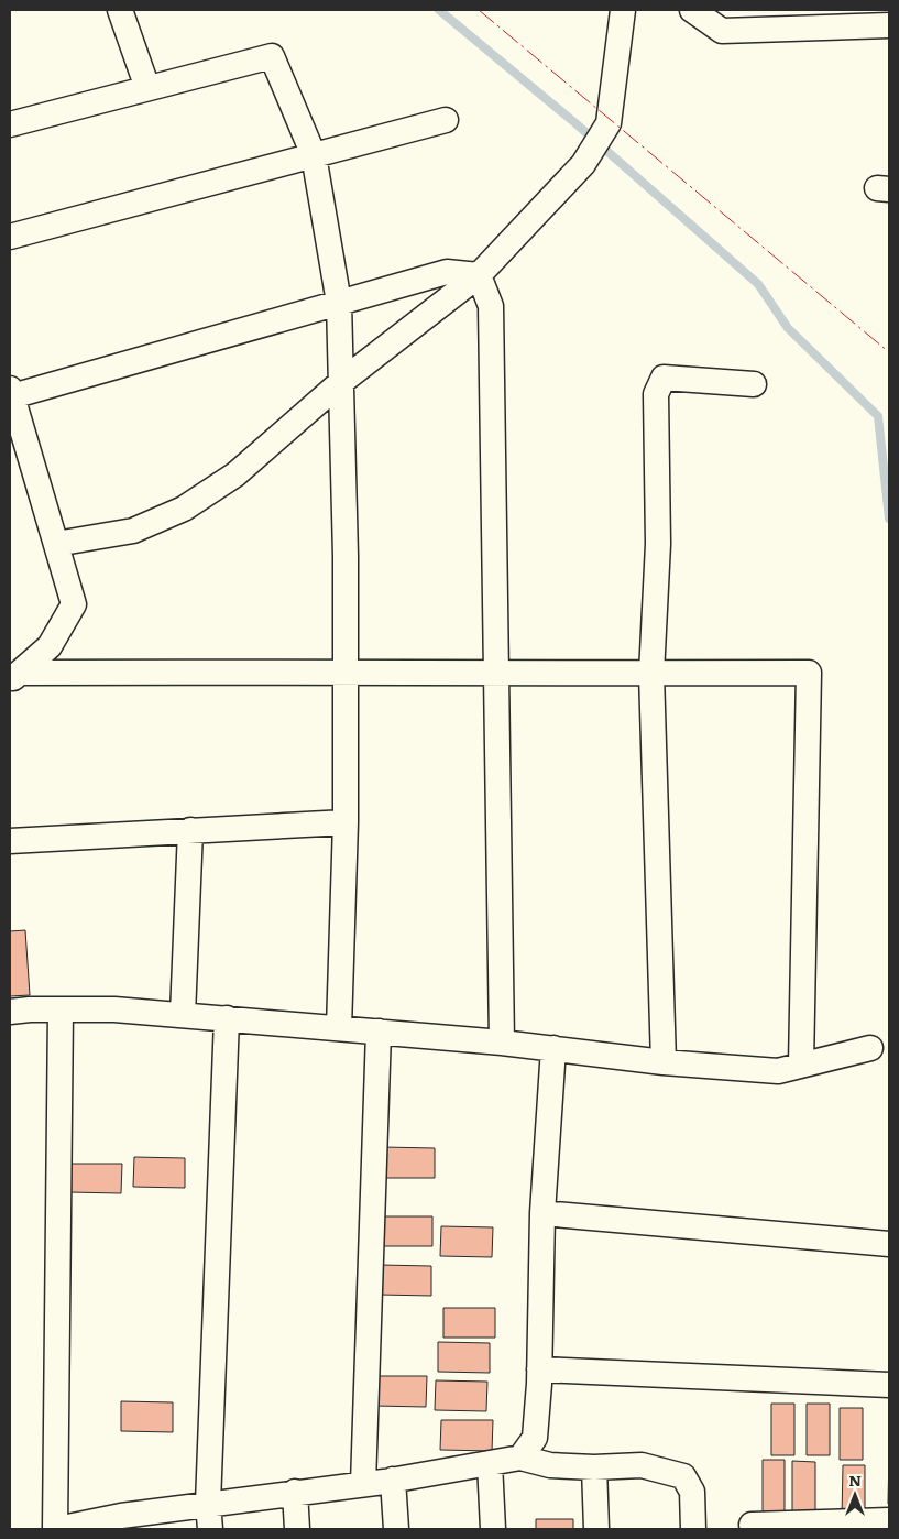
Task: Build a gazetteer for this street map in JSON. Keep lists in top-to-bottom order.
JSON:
{
  "north": "top"
}
